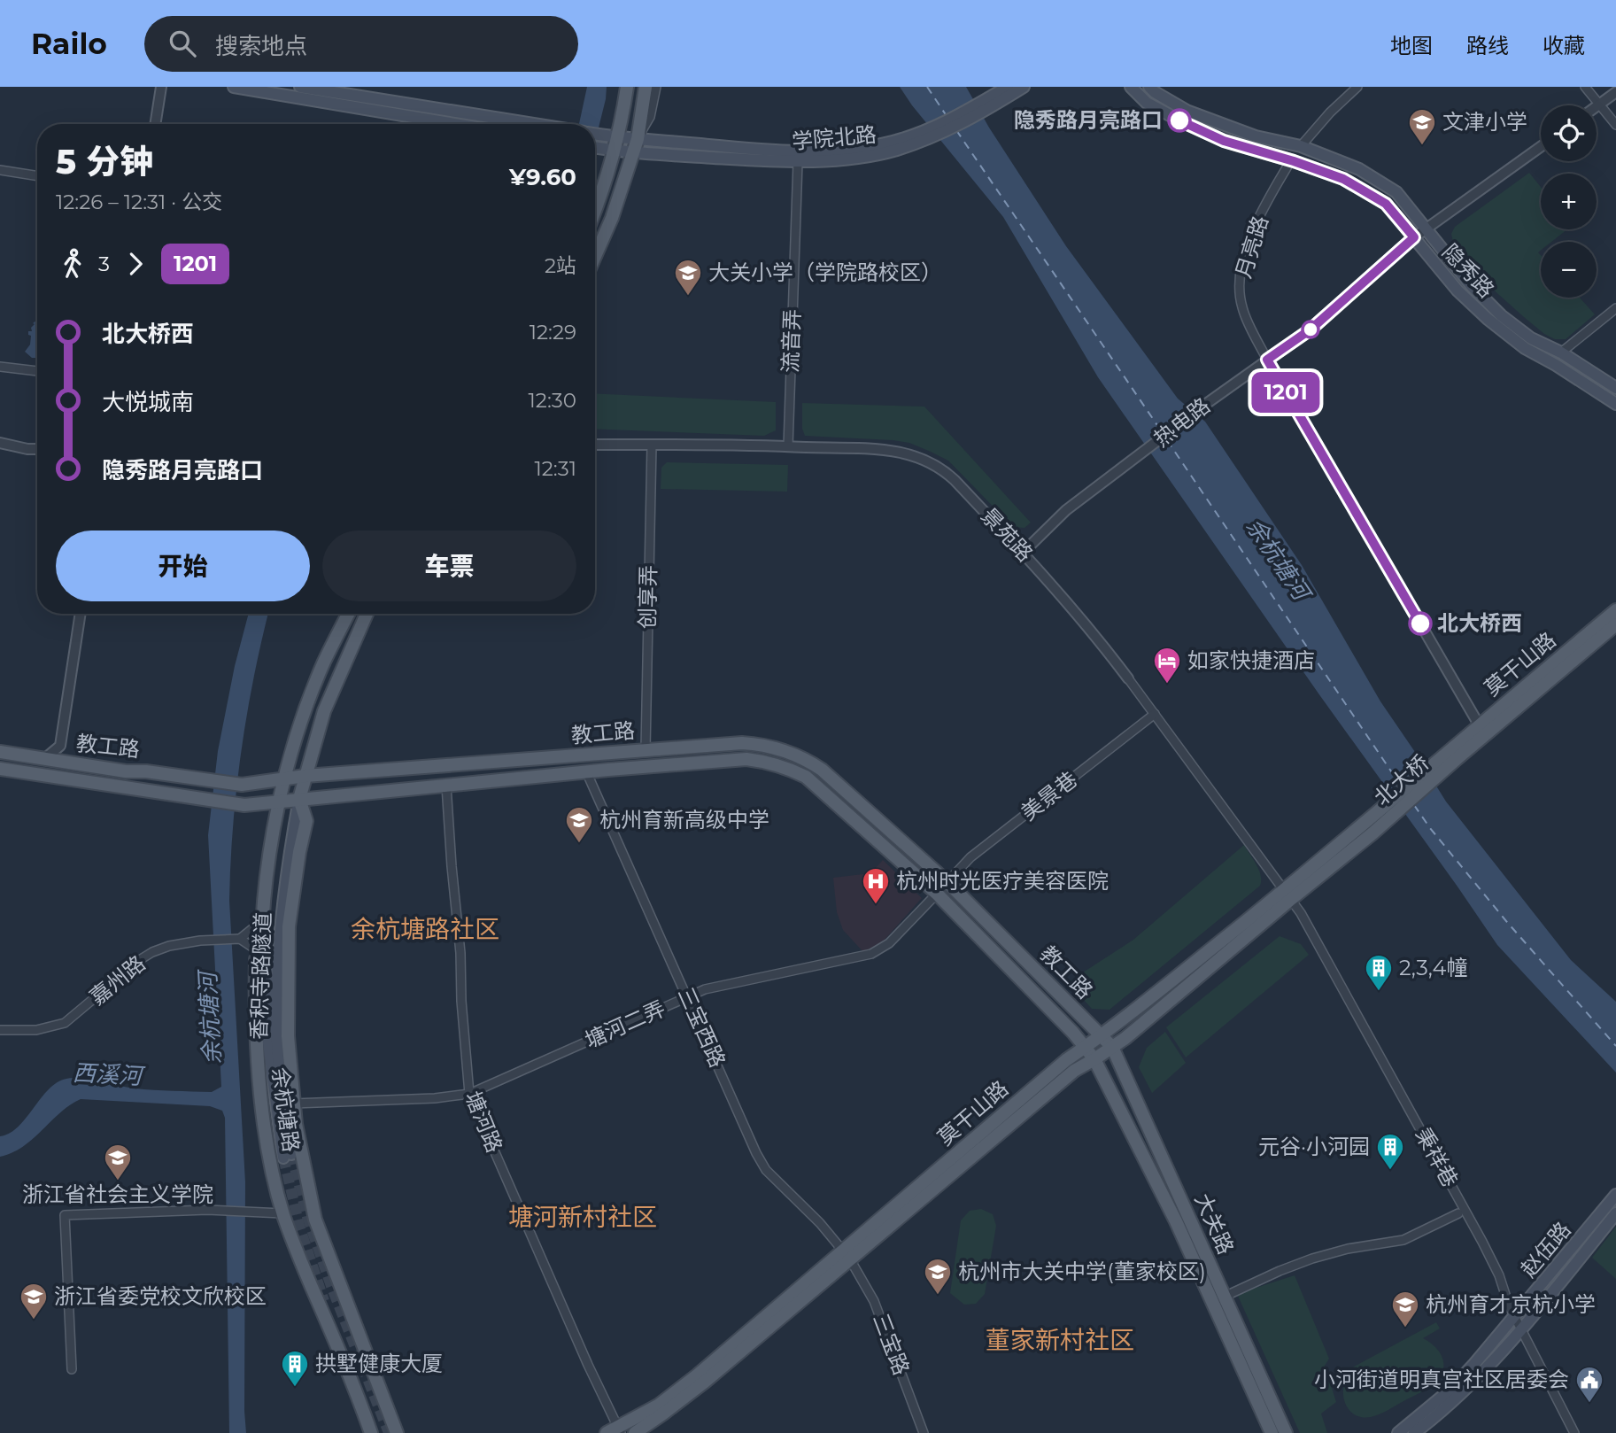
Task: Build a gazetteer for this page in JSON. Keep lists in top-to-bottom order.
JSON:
{
  "streets": {
    "main road": [
      "学院北路",
      "隐秀路",
      "莫干山路",
      "教工路",
      "北大桥",
      "香积寺路隧道",
      "余杭塘路",
      "大关路",
      "赵伍路"
    ],
    "street": [
      "月亮路",
      "流音弄",
      "热电路",
      "景苑路",
      "创享弄",
      "美景巷",
      "嘉州路",
      "塘河二弄",
      "三宝西路",
      "塘河路",
      "秉祥巷",
      "三宝路"
    ]
  },
  "crossings": [
    ["学院北路", "流音弄"],
    ["月亮路", "隐秀路"],
    ["月亮路", "热电路"],
    ["月亮路", "莫干山路"],
    ["隐秀路", "热电路"],
    ["流音弄", "景苑路"],
    ["热电路", "景苑路"],
    ["景苑路", "创享弄"],
    ["景苑路", "莫干山路"],
    ["景苑路", "美景巷"],
    ["景苑路", "秉祥巷"],
    ["创享弄", "教工路"],
    ["莫干山路", "教工路"],
    ["莫干山路", "北大桥"],
    ["莫干山路", "三宝西路"],
    ["莫干山路", "塘河路"],
    ["莫干山路", "秉祥巷"],
    ["莫干山路", "大关路"],
    ["莫干山路", "三宝路"],
    ["教工路", "美景巷"],
    ["教工路", "香积寺路隧道"],
    ["教工路", "塘河二弄"],
    ["教工路", "三宝西路"],
    ["教工路", "余杭塘路"],
    ["教工路", "塘河路"],
    ["教工路", "大关路"],
    ["香积寺路隧道", "余杭塘路"],
    ["塘河二弄", "三宝西路"],
    ["塘河二弄", "余杭塘路"],
    ["塘河二弄", "塘河路"],
    ["三宝西路", "三宝路"],
    ["秉祥巷", "赵伍路"]
  ],
  "districts": ["余杭塘路社区", "塘河新村社区", "董家新村社区"],
  "water": ["余杭塘河", "西溪河"],
  "places": {
    "other": ["隐秀路月亮路口", "北大桥西"],
    "school or university": [
      "文津小学",
      "大关小学（学院路校区）",
      "杭州育新高级中学",
      "浙江省社会主义学院",
      "杭州市大关中学(董家校区)",
      "浙江省委党校文欣校区",
      "杭州育才京杭小学"
    ],
    "hotel": ["如家快捷酒店"],
    "hospital": ["杭州时光医疗美容医院"],
    "building": ["2,3,4幢", "元谷·小河园", "拱墅健康大厦"],
    "public building": ["小河街道明真宫社区居委会"]
  },
  "lines": ["bus line 1201"],
  "page": {
    "header": "Railo",
    "search": "搜索地点",
    "nav": ["地图", "路线", "收藏"],
    "on_map": "1201",
    "map_buttons": ["+", "−"],
    "heading": ["5 分钟", "12:26 – 12:31 · 公交", "¥9.60"],
    "legs": ["3", "1201", "2站"],
    "list": [
      {
        "name": "北大桥西",
        "value": "12:29"
      },
      {
        "name": "大悦城南",
        "value": "12:30"
      },
      {
        "name": "隐秀路月亮路口",
        "value": "12:31"
      }
    ],
    "buttons": ["开始", "车票"]
  }
}
